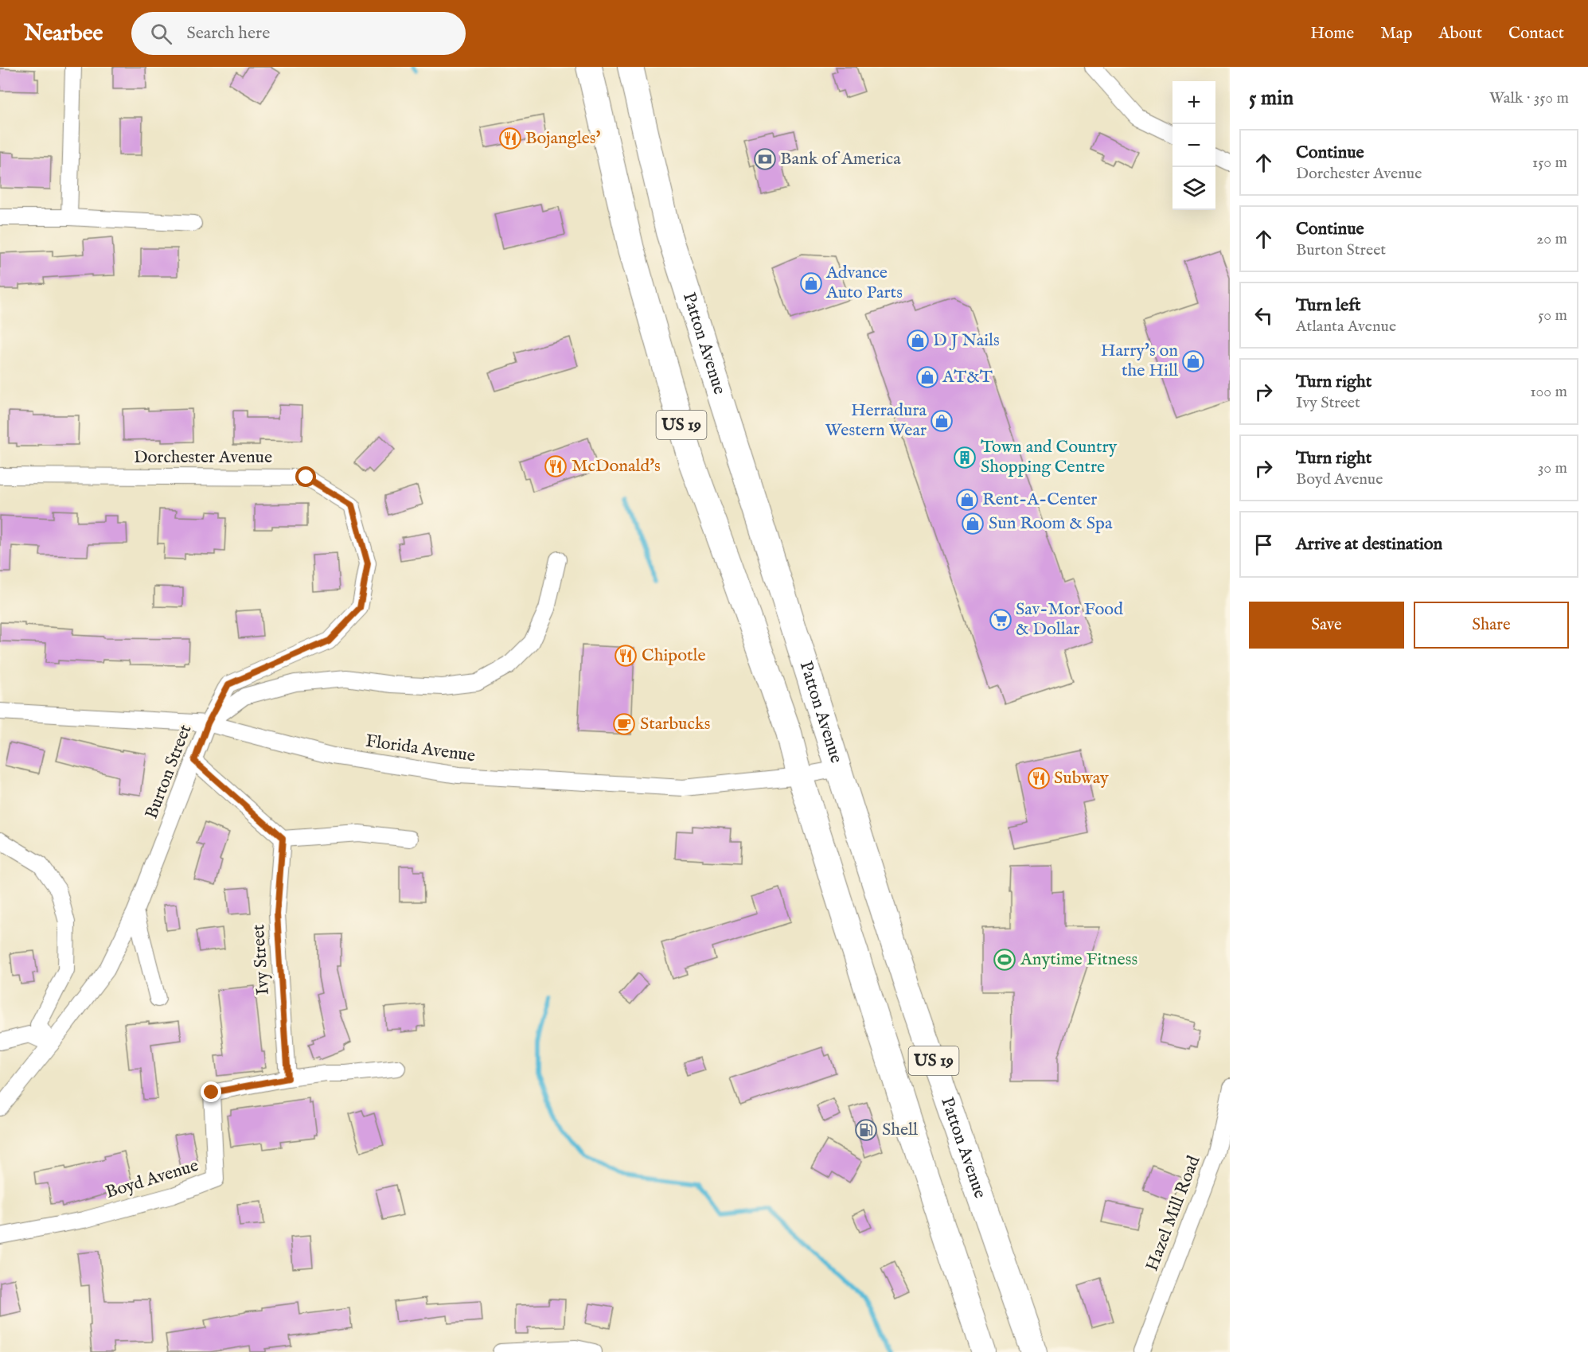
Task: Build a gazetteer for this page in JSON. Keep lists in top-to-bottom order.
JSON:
{
  "streets": {
    "main road": ["Patton Avenue", "US 19"],
    "street": [
      "Dorchester Avenue",
      "Florida Avenue",
      "Burton Street",
      "Ivy Street",
      "Boyd Avenue",
      "Hazel Mill Road"
    ]
  },
  "crossings": [
    ["Patton Avenue", "Florida Avenue"],
    ["Dorchester Avenue", "Florida Avenue"],
    ["Dorchester Avenue", "Burton Street"],
    ["Florida Avenue", "Burton Street"],
    ["Ivy Street", "Boyd Avenue"]
  ],
  "places": {
    "restaurant": [
      "Bojangles'",
      "McDonald's",
      "Chipotle",
      "Subway"
    ],
    "bank": ["Bank of America"],
    "shop": [
      "Advance Auto Parts",
      "D J Nails",
      "Harry's on the Hill",
      "AT&T",
      "Herradura Western Wear",
      "Rent-A-Center",
      "Sun Room & Spa"
    ],
    "building": ["Town and Country Shopping Centre"],
    "supermarket": ["Sav-Mor Food & Dollar"],
    "cafe": ["Starbucks"],
    "sports": ["Anytime Fitness"],
    "fuel station": ["Shell"]
  },
  "page": {
    "header": "Nearbee",
    "search": "Search here",
    "nav": [
      "Home",
      "Map",
      "About",
      "Contact"
    ],
    "heading": ["5 min", "Walk · 350 m"],
    "map_buttons": ["+", "−"],
    "list": [
      ["Continue", "Dorchester Avenue", "150 m"],
      ["Continue", "Burton Street", "20 m"],
      ["Turn left", "Atlanta Avenue", "50 m"],
      ["Turn right", "Ivy Street", "100 m"],
      ["Turn right", "Boyd Avenue", "30 m"],
      "Arrive at destination"
    ],
    "buttons": ["Save", "Share"]
  }
}
